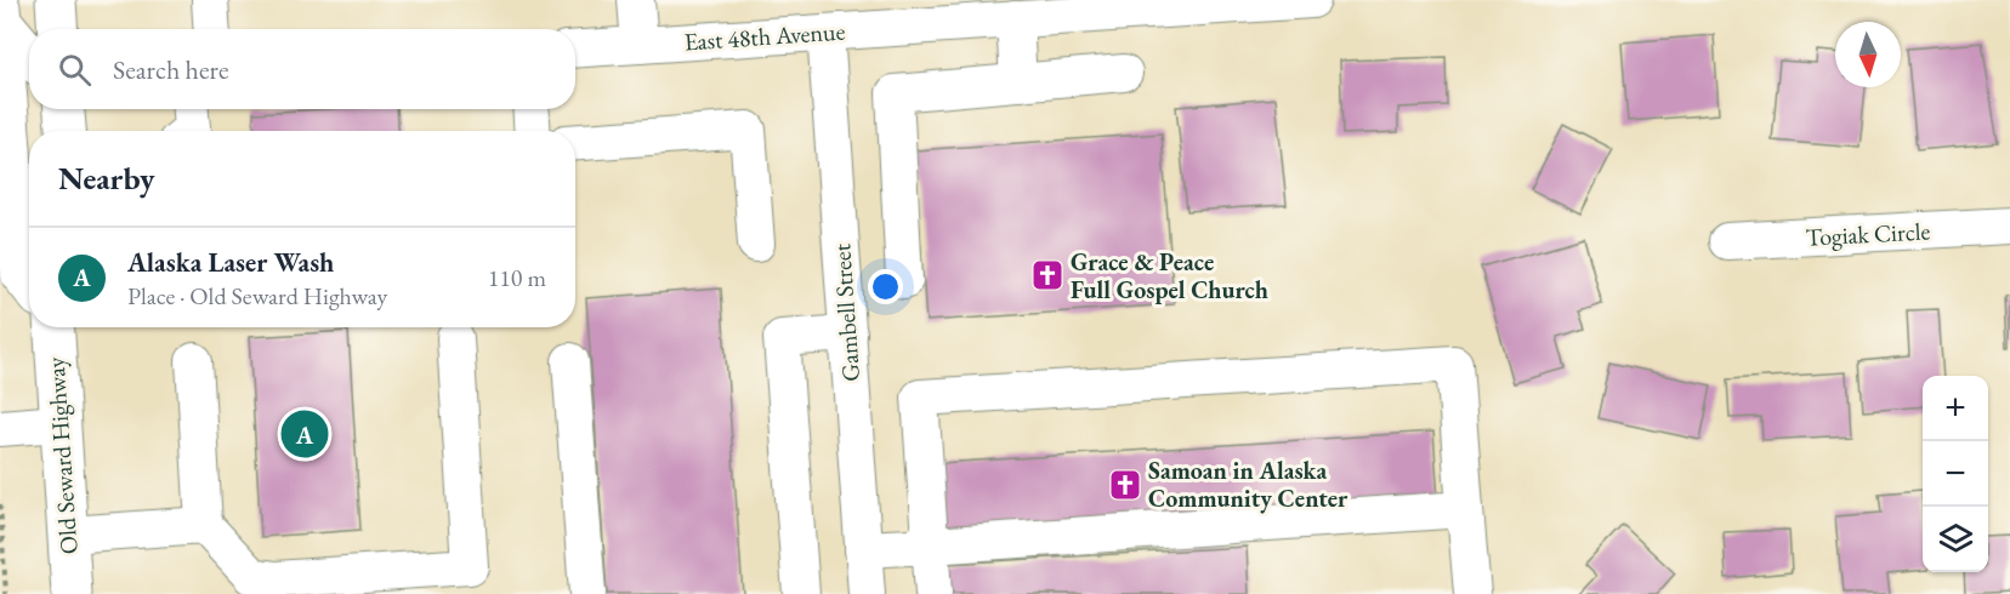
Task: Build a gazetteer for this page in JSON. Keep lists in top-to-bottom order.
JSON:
{
  "streets": {
    "main road": ["Old Seward Highway"],
    "street": ["East 48th Avenue", "Togiak Circle", "Gambell Street"]
  },
  "crossings": [
    ["East 48th Avenue", "Gambell Street"]
  ],
  "places": {
    "church": ["Grace & Peace Full Gospel Church", "Samoan in Alaska Community Center"]
  },
  "north": "bottom",
  "page": {
    "search": "Search here",
    "heading": "Nearby",
    "list": [
      {
        "mark": "A",
        "name": "Alaska Laser Wash",
        "note": "Place · Old Seward Highway",
        "value": "110 m"
      }
    ],
    "map_buttons": ["+", "−"],
    "pins": "A"
  }
}
